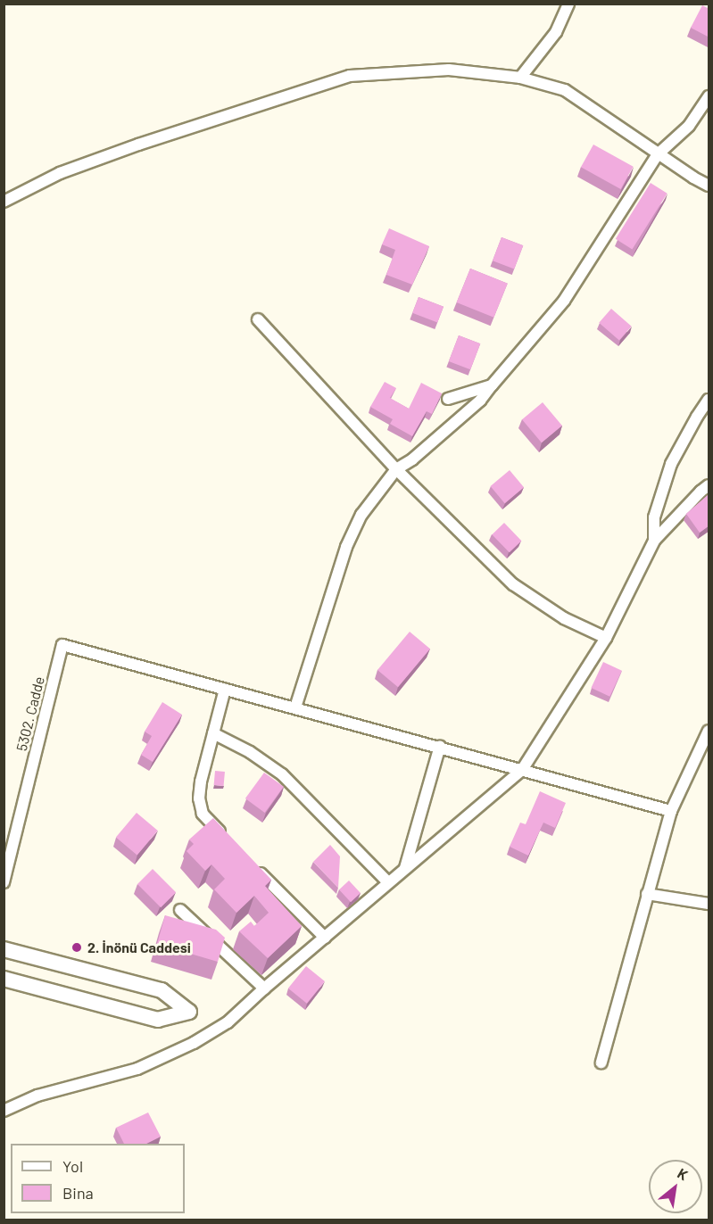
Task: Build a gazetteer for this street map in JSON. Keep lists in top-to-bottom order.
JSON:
{
  "streets": {
    "street": ["5302. Cadde"]
  },
  "places": ["2. İnönü Caddesi"],
  "legend": ["Yol", "Bina"],
  "north": "top right"
}
